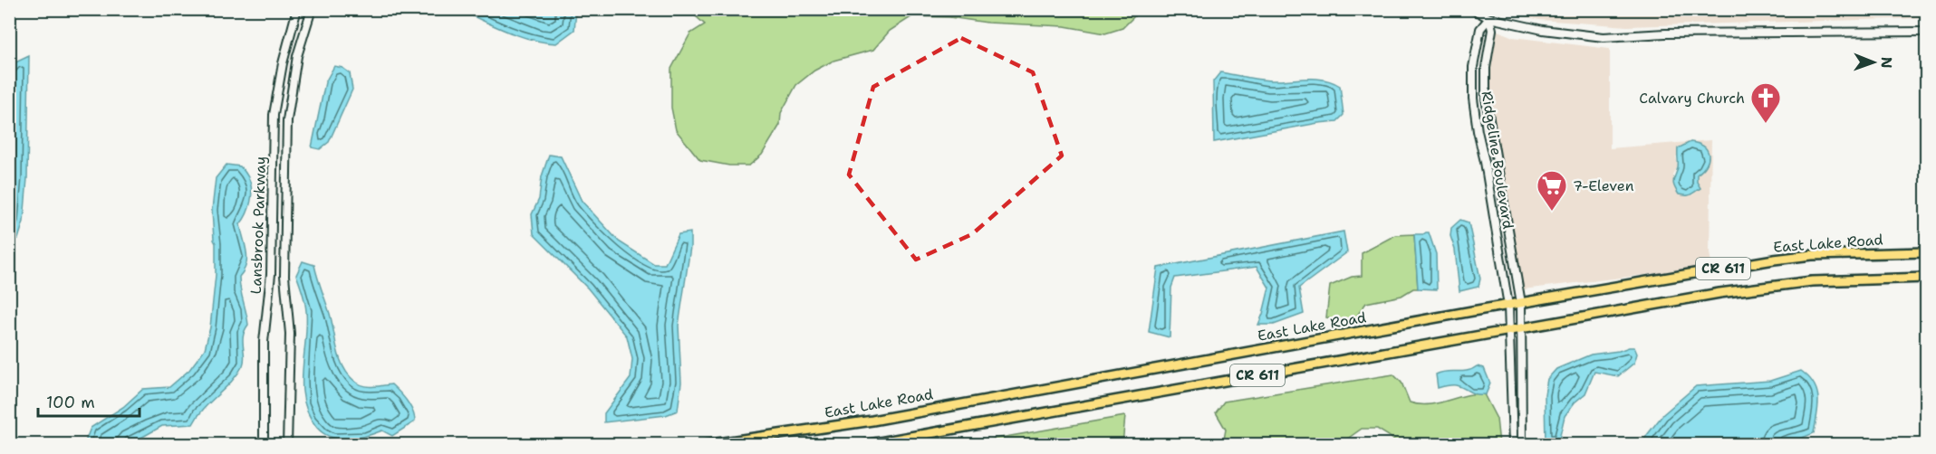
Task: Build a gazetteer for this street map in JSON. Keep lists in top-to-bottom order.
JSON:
{
  "streets": {
    "main road": ["East Lake Road", "CR 611"],
    "street": ["Ridgeline Boulevard", "Lansbrook Parkway"]
  },
  "crossings": [
    ["Ridgeline Boulevard", "East Lake Road"],
    ["Ridgeline Boulevard", "CR 611"]
  ],
  "places": {
    "church": ["Calvary Church"],
    "supermarket": ["7-Eleven"]
  },
  "scale_bar": "100 m",
  "north": "right"
}
